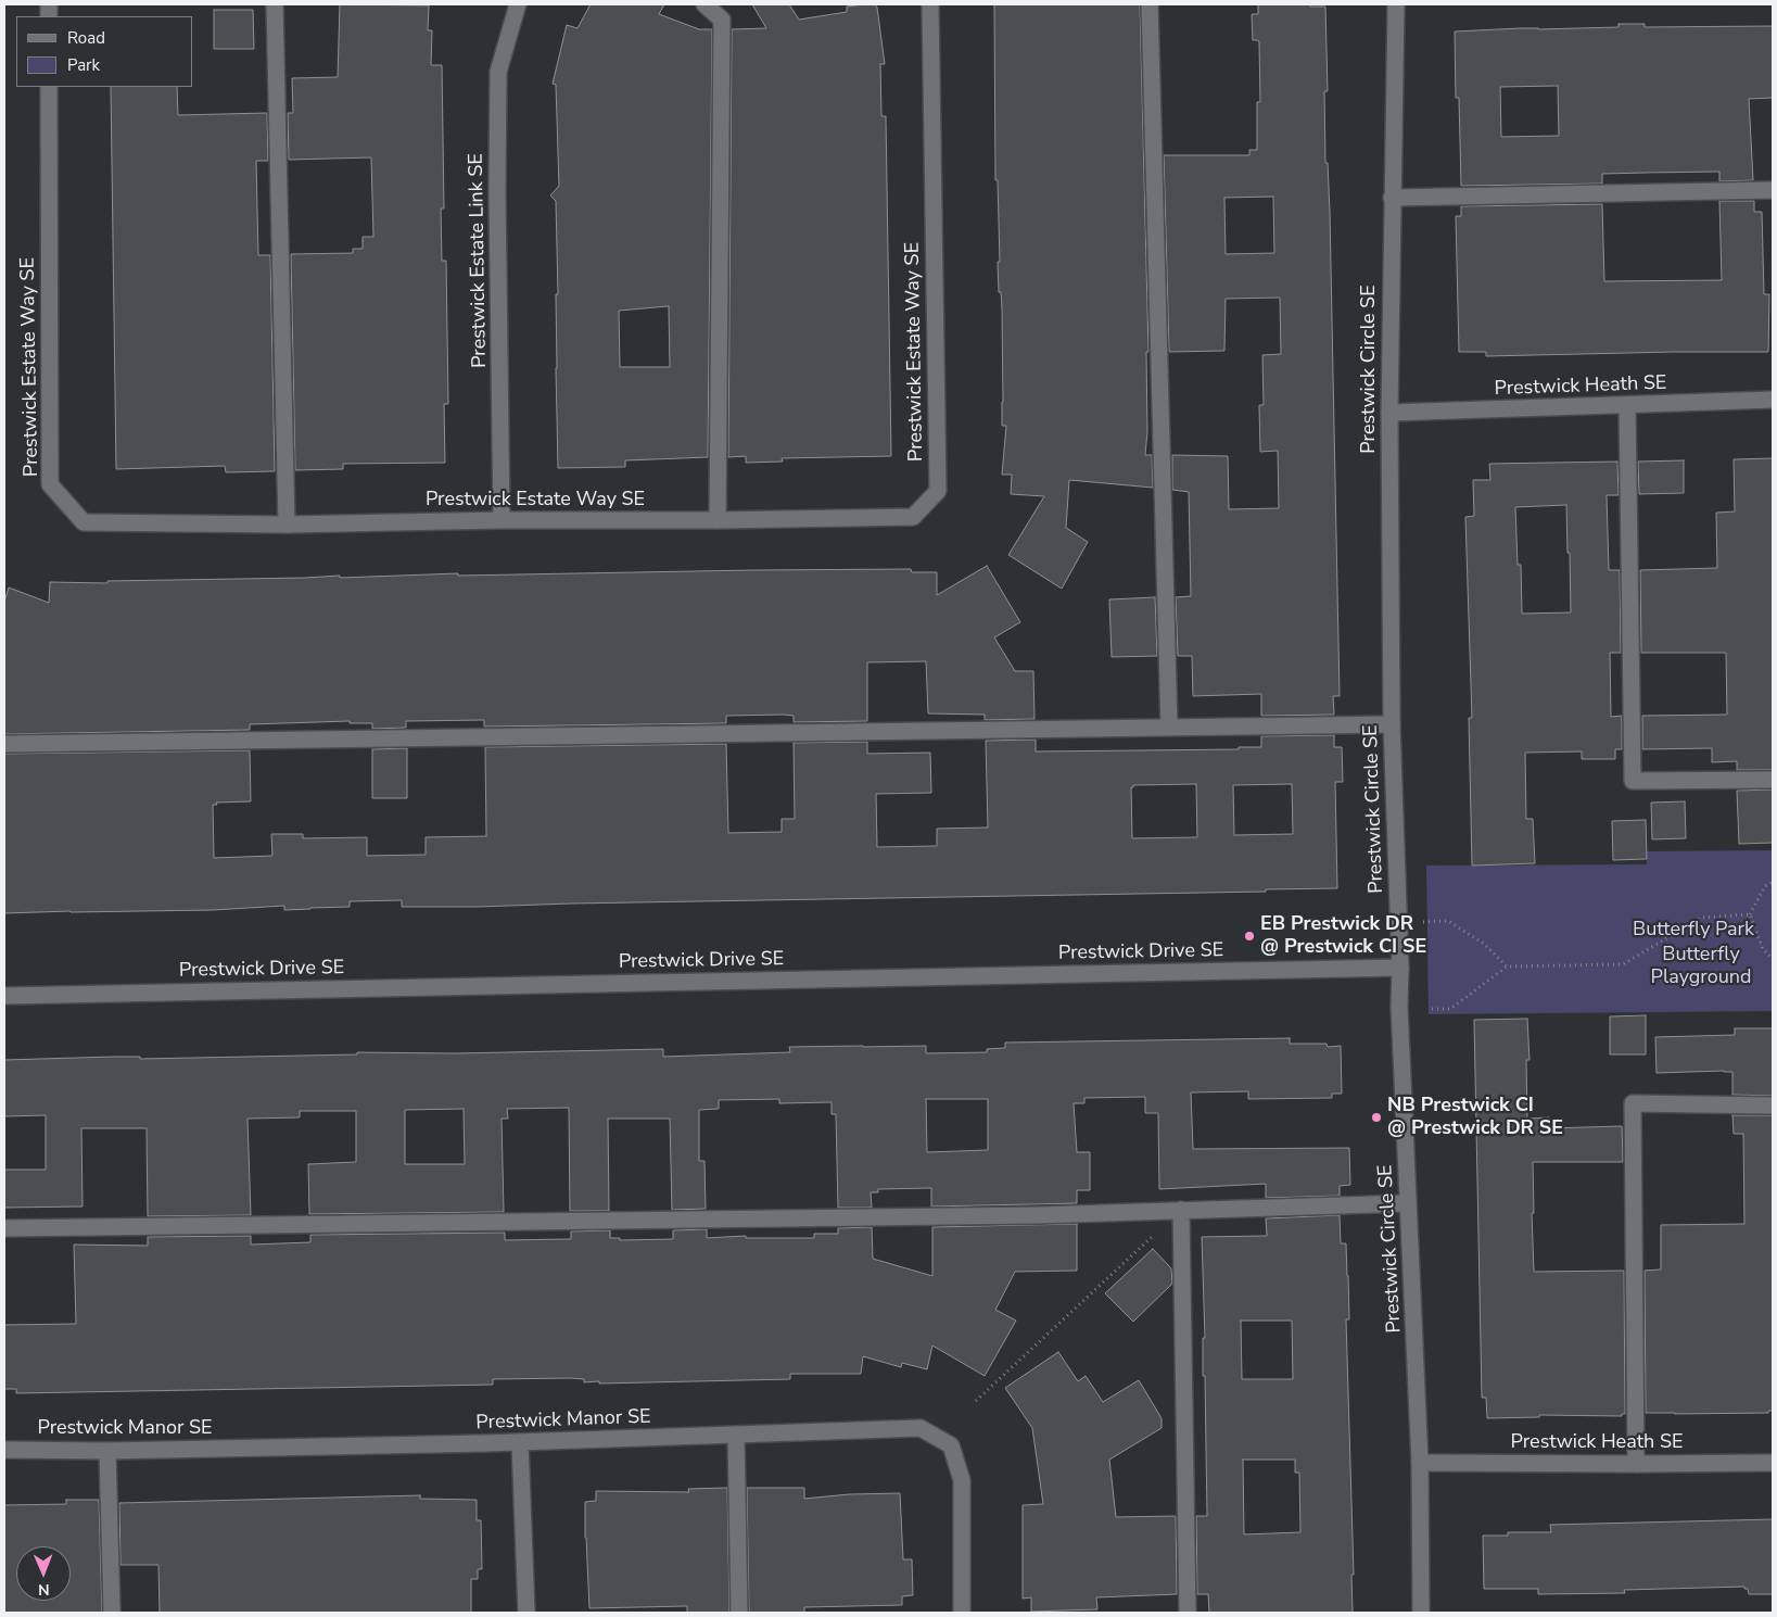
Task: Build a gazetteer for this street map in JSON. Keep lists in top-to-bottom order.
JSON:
{
  "streets": {
    "street": [
      "Prestwick Estate Link SE",
      "Prestwick Estate Way SE",
      "Prestwick Circle SE",
      "Prestwick Heath SE",
      "Prestwick Drive SE",
      "Prestwick Manor SE"
    ]
  },
  "crossings": [
    ["Prestwick Estate Link SE", "Prestwick Estate Way SE"],
    ["Prestwick Circle SE", "Prestwick Heath SE"],
    ["Prestwick Circle SE", "Prestwick Drive SE"]
  ],
  "parks": ["Butterfly Park", "Butterfly Playground"],
  "places": ["EB Prestwick DR @ Prestwick CI SE", "NB Prestwick CI @ Prestwick DR SE"],
  "legend": ["Road", "Park"],
  "north": "bottom"
}
